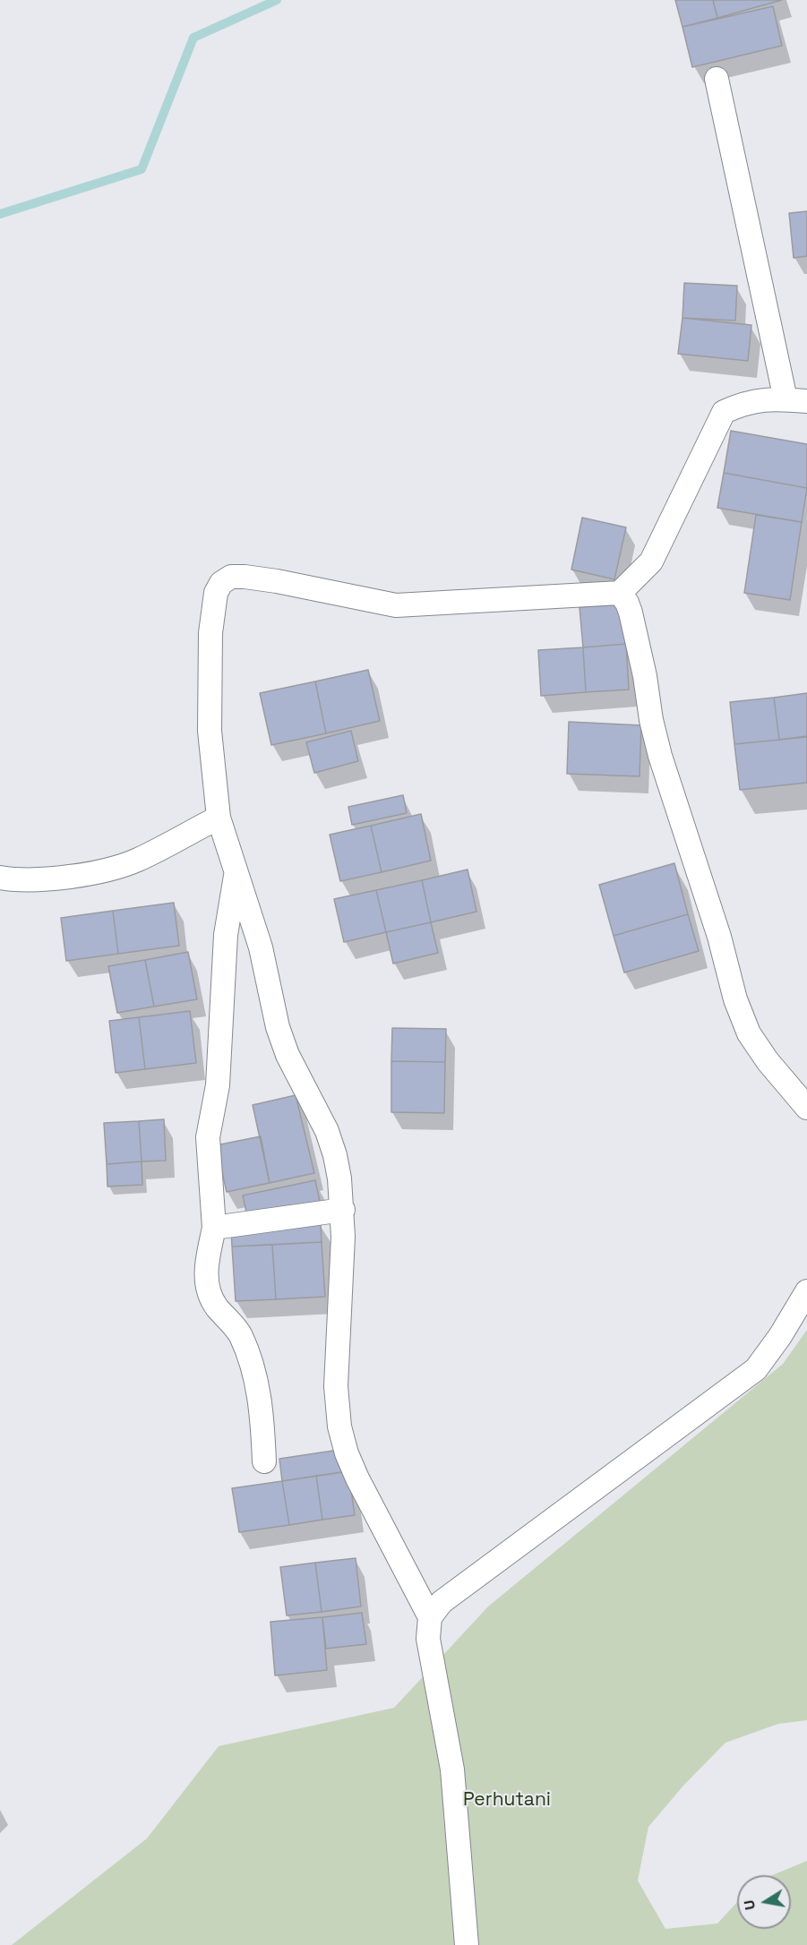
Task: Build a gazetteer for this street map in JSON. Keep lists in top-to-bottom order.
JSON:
{
  "parks": ["Perhutani"],
  "north": "left"
}
